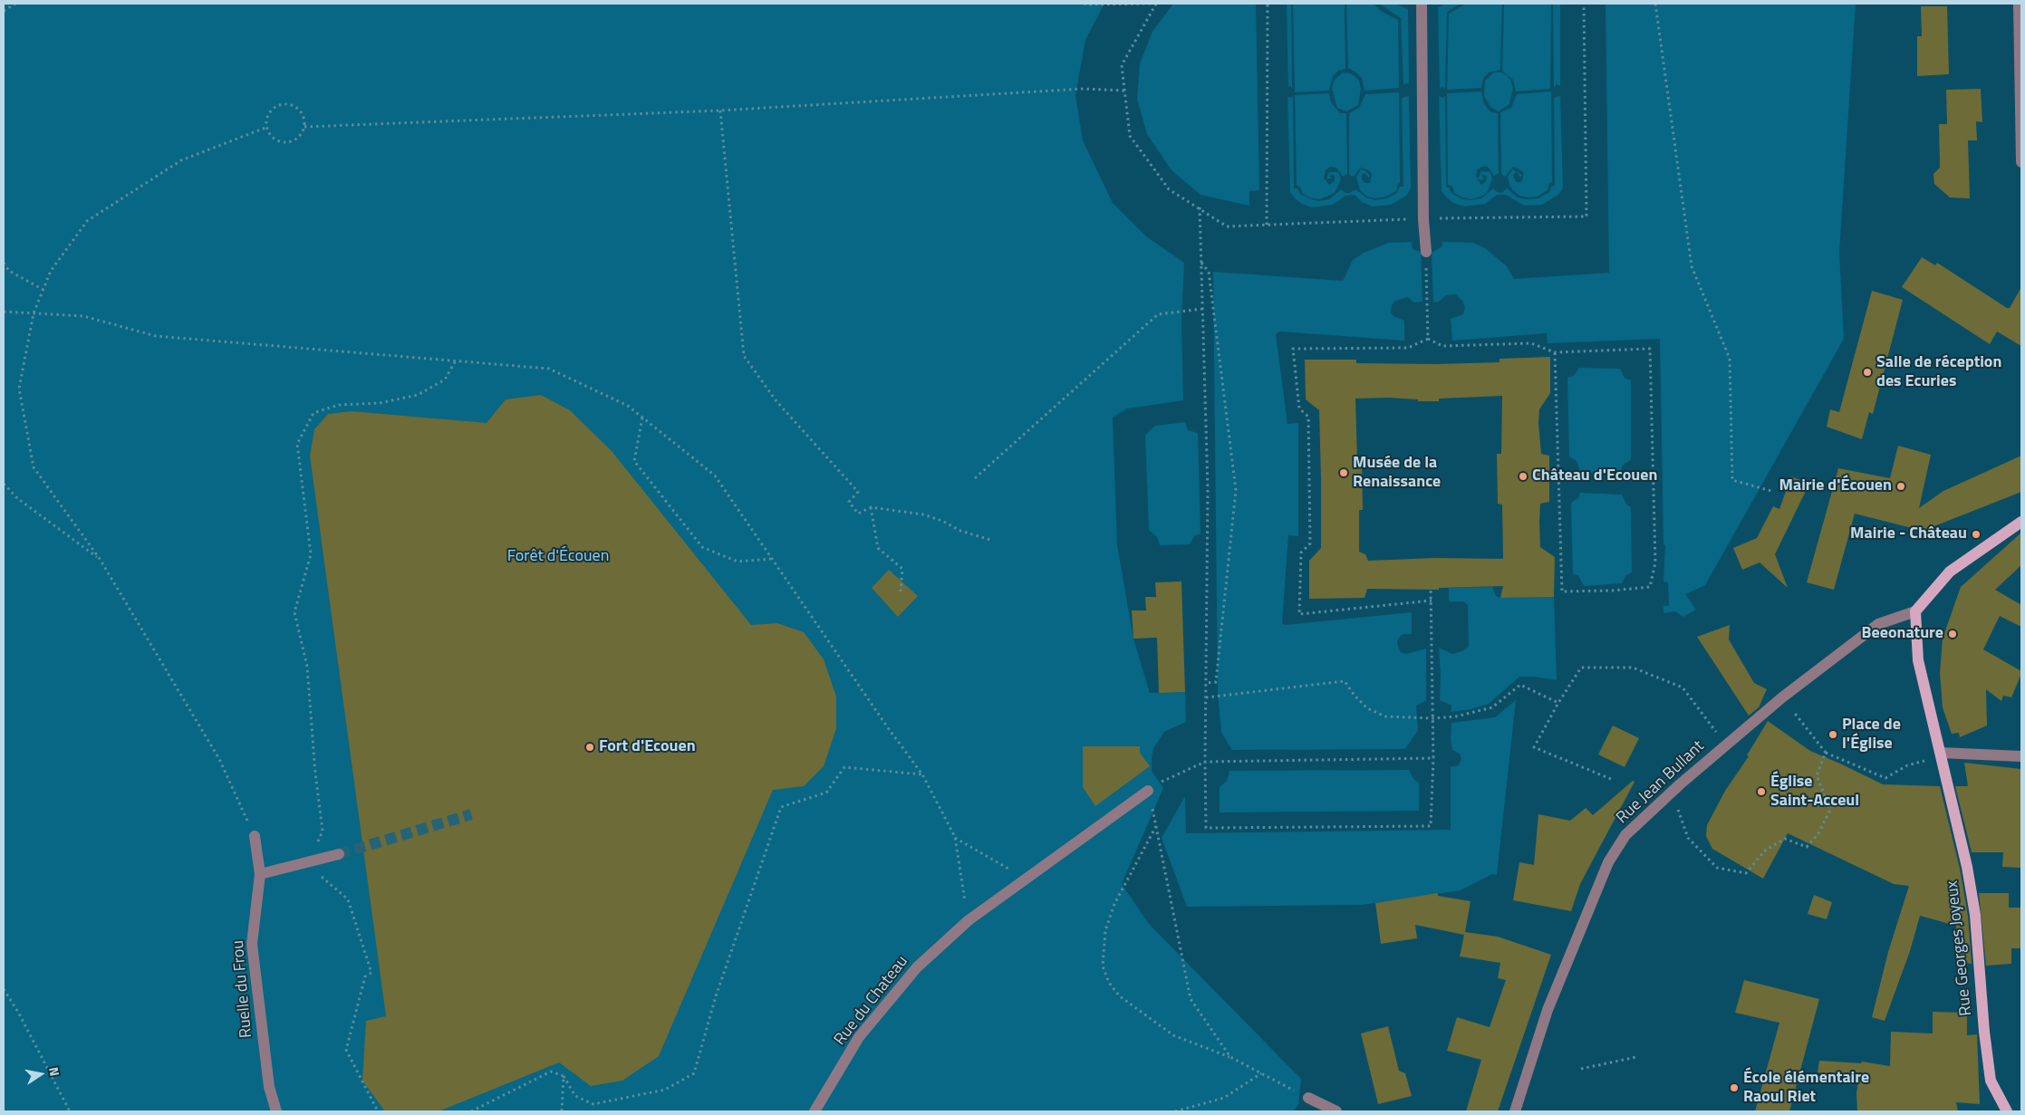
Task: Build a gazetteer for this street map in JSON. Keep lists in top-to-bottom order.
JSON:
{
  "streets": {
    "main road": ["Rue Georges Joyeux"],
    "street": ["Rue Jean Bullant", "Ruelle du Frou", "Rue du Chateau"]
  },
  "parks": ["Forêt d'Écouen"],
  "places": [
    "Salle de réception des Ecuries",
    "Musée de la Renaissance",
    "Château d'Ecouen",
    "Mairie d'Écouen",
    "Mairie - Château",
    "Beeonature",
    "Place de l'Église",
    "Fort d'Ecouen",
    "Église Saint-Acceul",
    "École élémentaire Raoul Riet"
  ],
  "north": "right"
}
